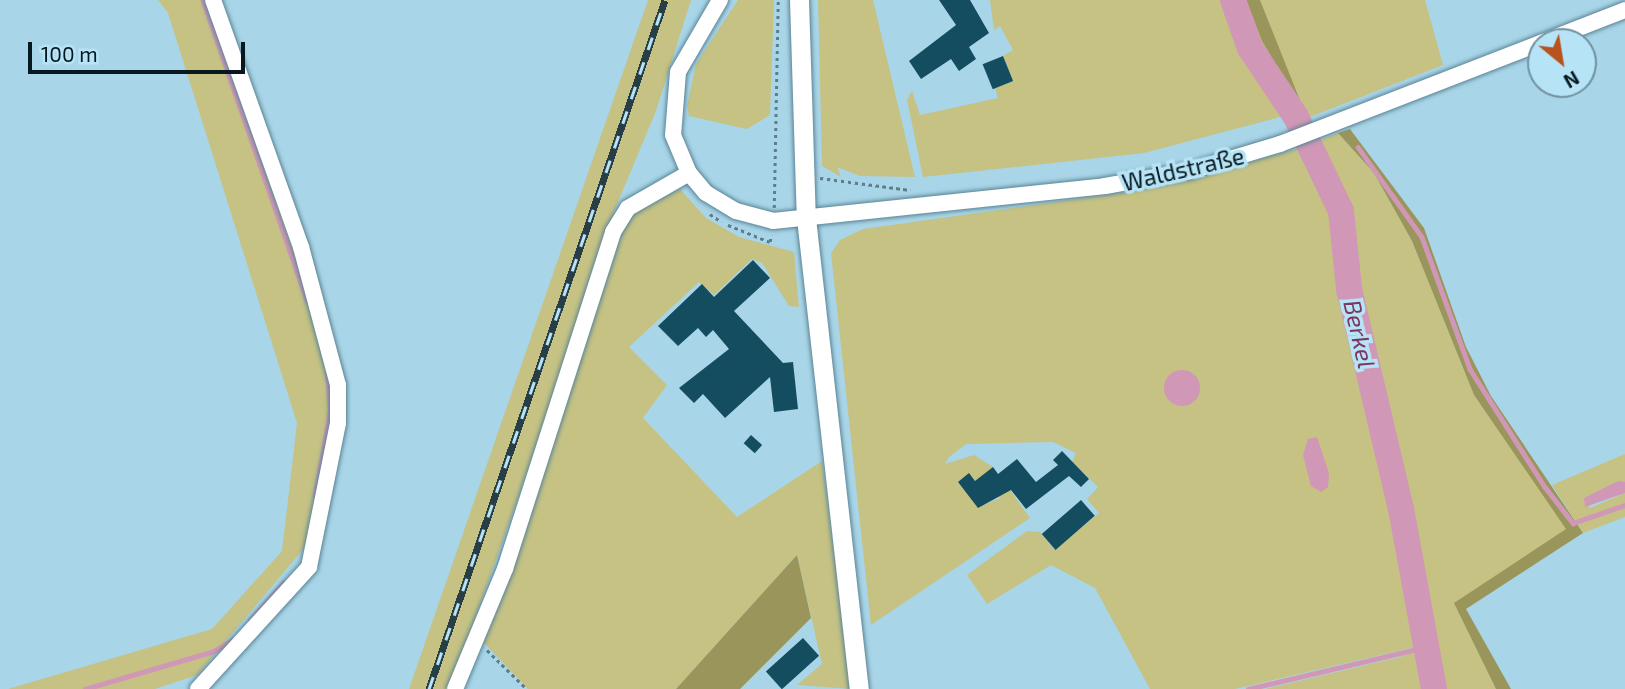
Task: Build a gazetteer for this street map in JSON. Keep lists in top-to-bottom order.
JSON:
{
  "streets": {
    "street": ["Waldstraße"]
  },
  "water": ["Berkel"],
  "scale_bar": "100 m",
  "north": "bottom right"
}
